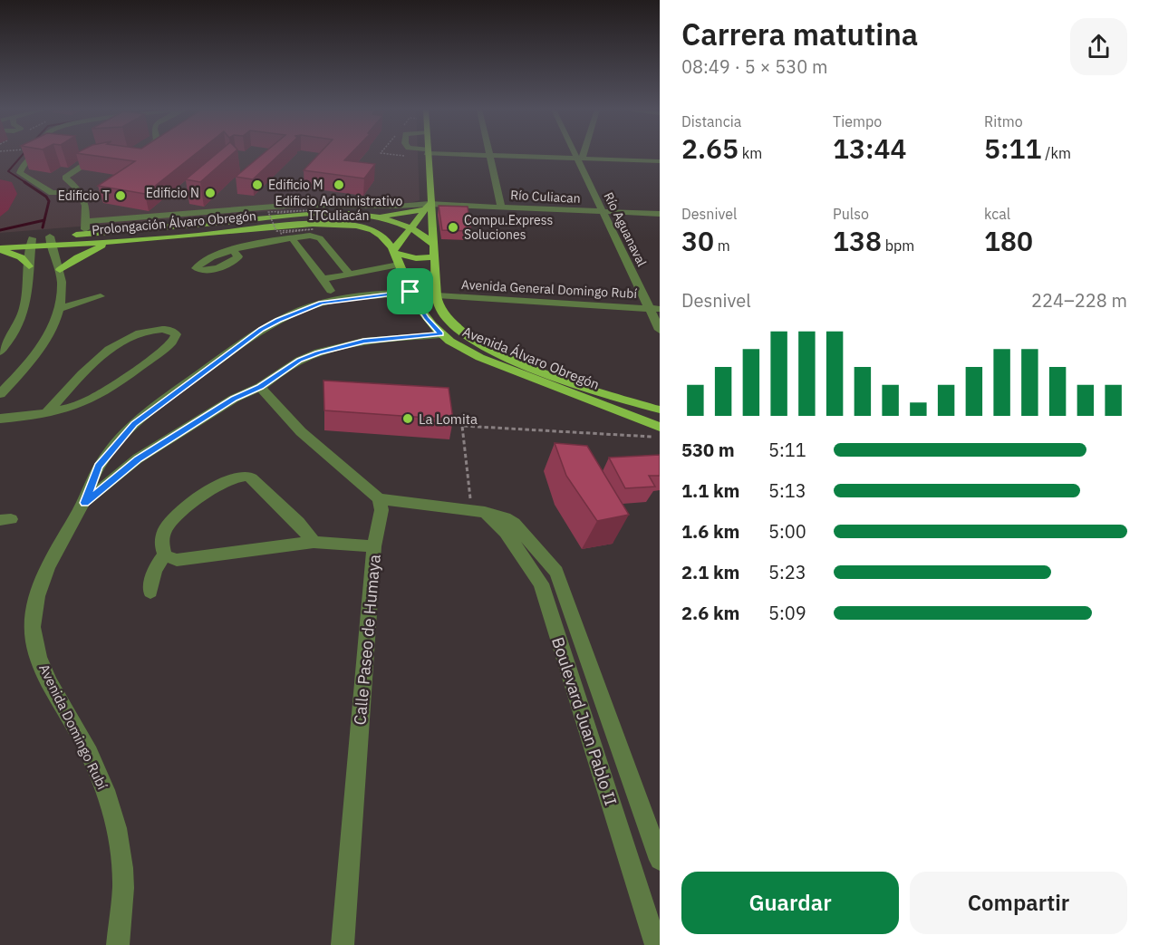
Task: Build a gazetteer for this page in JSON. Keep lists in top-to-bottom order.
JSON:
{
  "streets": {
    "main road": ["Prolongación Álvaro Obregón", "Avenida Álvaro Obregón"],
    "street": [
      "Río Culiacan",
      "Río Aguanaval",
      "Avenida General Domingo Rubí",
      "Calle Paseo de Humaya",
      "Boulevard Juan Pablo II",
      "Avenida Domingo Rubí"
    ]
  },
  "crossings": [
    ["Río Culiacan", "Río Aguanaval"],
    ["Río Culiacan", "Avenida Álvaro Obregón"],
    ["Prolongación Álvaro Obregón", "Avenida Álvaro Obregón"],
    ["Río Aguanaval", "Avenida General Domingo Rubí"],
    ["Avenida General Domingo Rubí", "Avenida Álvaro Obregón"],
    ["Avenida Álvaro Obregón", "Avenida Domingo Rubí"],
    ["Calle Paseo de Humaya", "Boulevard Juan Pablo II"]
  ],
  "places": [
    "Edificio M",
    "Edificio Administrativo ITCuliacán",
    "Edificio N",
    "Edificio T",
    "Compu.Express Soluciones",
    "La Lomita"
  ],
  "page": {
    "heading": ["Carrera matutina", "08:49 · 5 × 530 m"],
    "stats": [
      ["Distancia", "2.65 km"],
      ["Tiempo", "13:44"],
      ["Ritmo", "5:11 /km"],
      ["Desnivel", "30 m"],
      ["Pulso", "138 bpm"],
      ["kcal", "180"]
    ],
    "chart": ["Desnivel", "224–228 m"],
    "list": [
      {
        "name": "530 m",
        "note": "5:11"
      },
      {
        "name": "1.1 km",
        "note": "5:13"
      },
      {
        "name": "1.6 km",
        "note": "5:00"
      },
      {
        "name": "2.1 km",
        "note": "5:23"
      },
      {
        "name": "2.6 km",
        "note": "5:09"
      }
    ],
    "buttons": ["Guardar", "Compartir"]
  }
}
